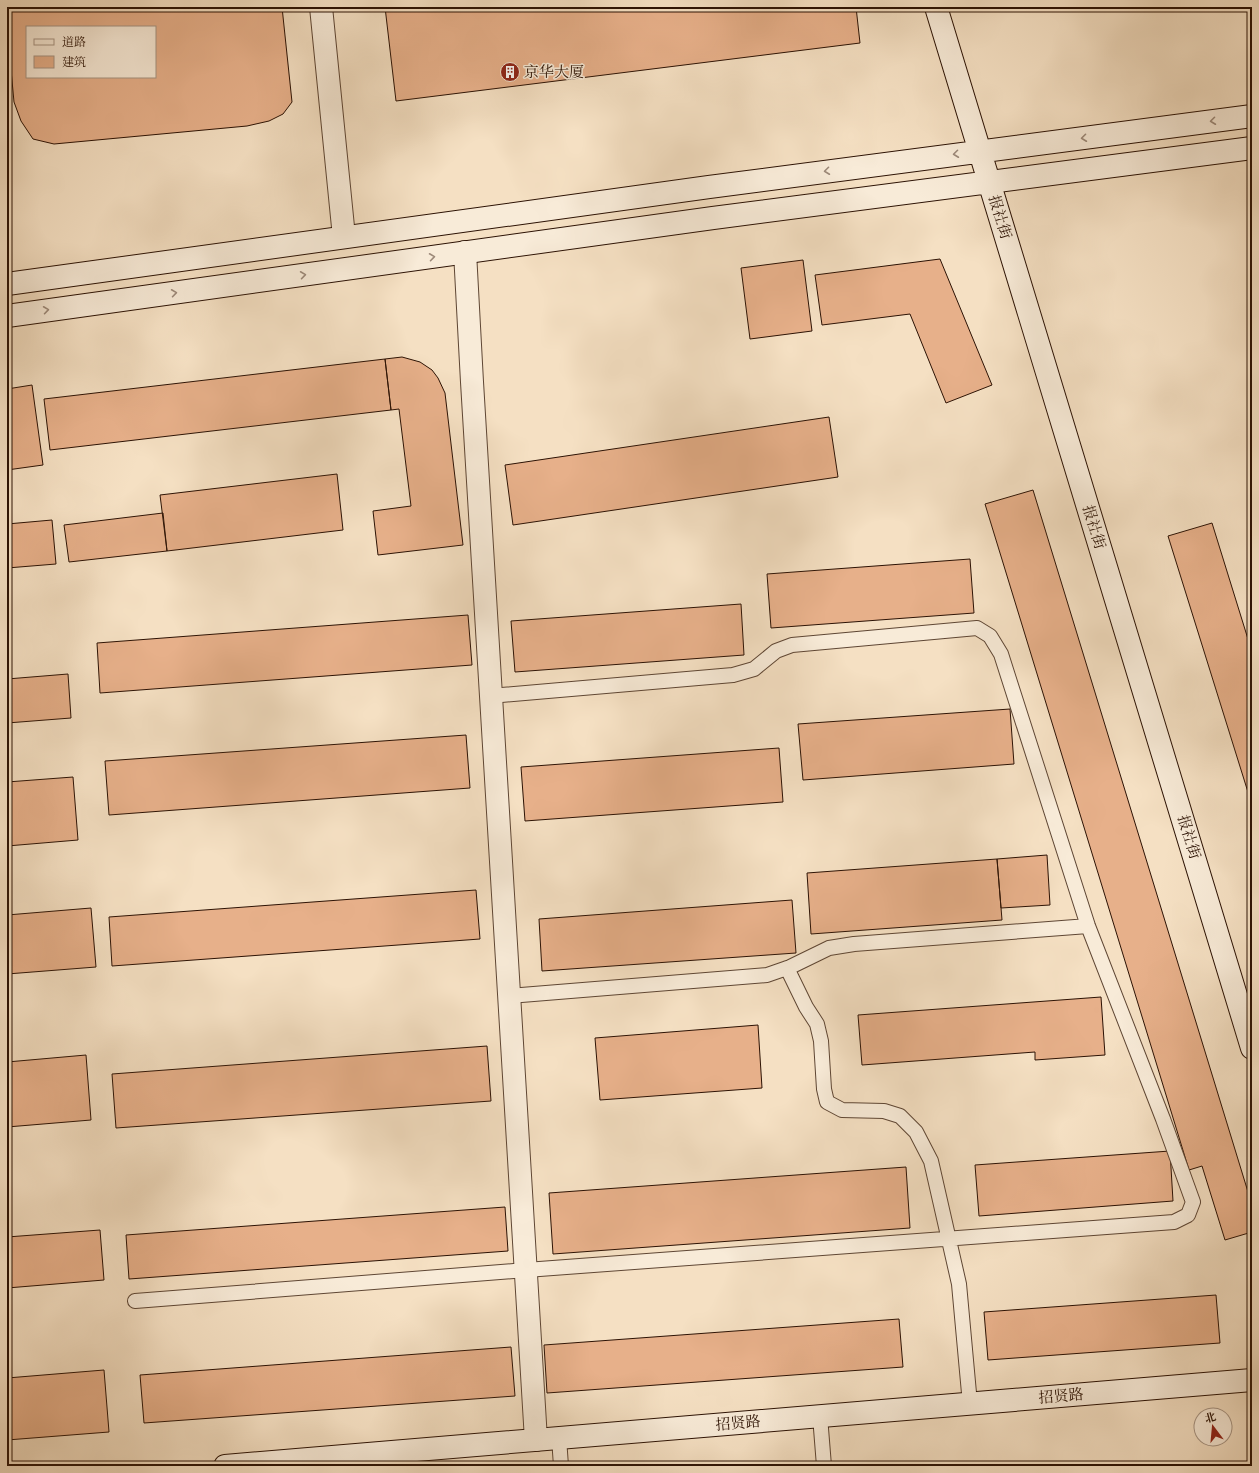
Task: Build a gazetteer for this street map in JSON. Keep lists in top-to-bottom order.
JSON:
{
  "streets": {
    "street": ["报社街", "招贤路"]
  },
  "places": {
    "building": ["京华大厦"]
  },
  "legend": ["道路", "建筑"],
  "north": "top"
}
